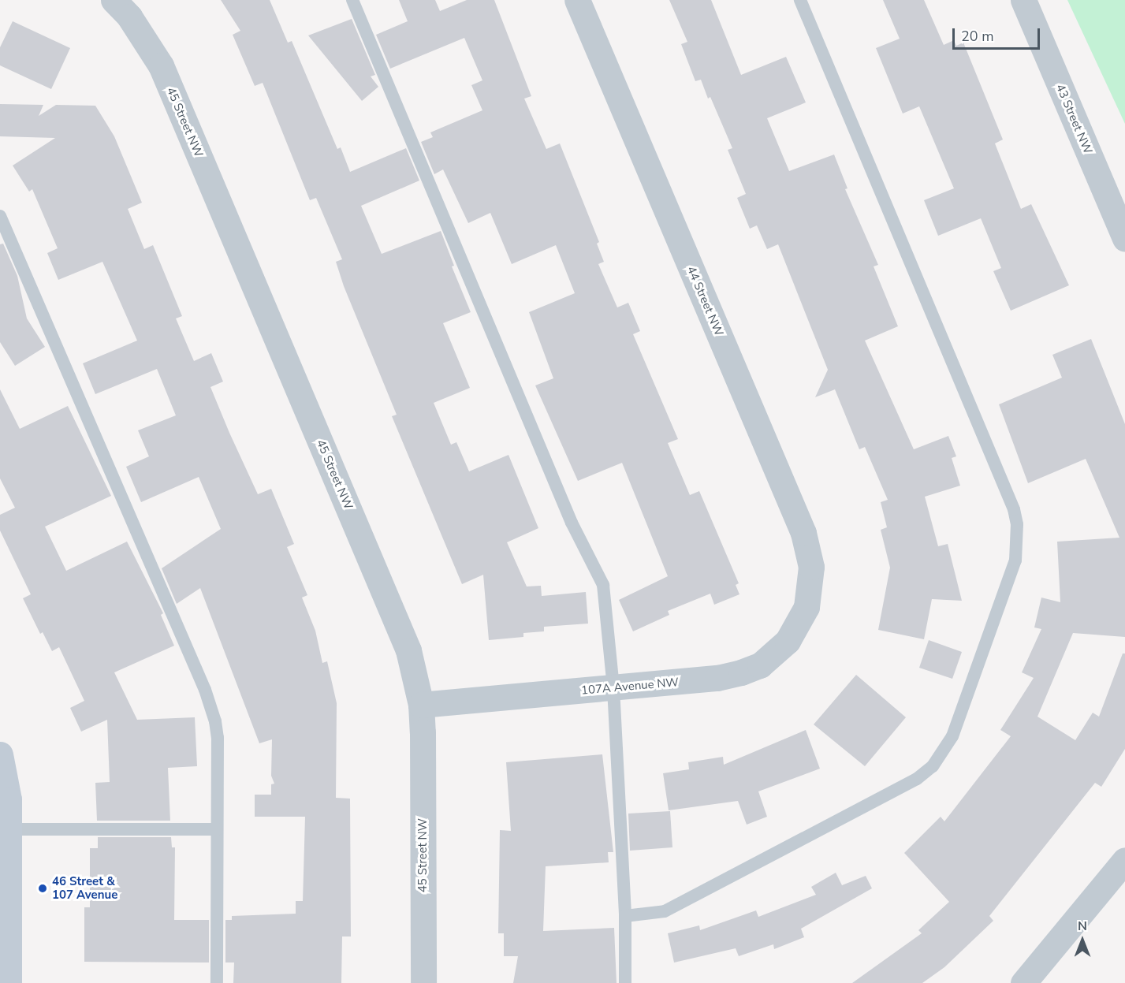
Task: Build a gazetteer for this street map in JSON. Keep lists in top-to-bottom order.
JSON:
{
  "streets": {
    "street": [
      "43 Street NW",
      "45 Street NW",
      "44 Street NW",
      "107A Avenue NW"
    ]
  },
  "crossings": [
    ["45 Street NW", "107A Avenue NW"],
    ["44 Street NW", "107A Avenue NW"]
  ],
  "places": ["46 Street & 107 Avenue"],
  "scale_bar": "20 m",
  "north": "top"
}
